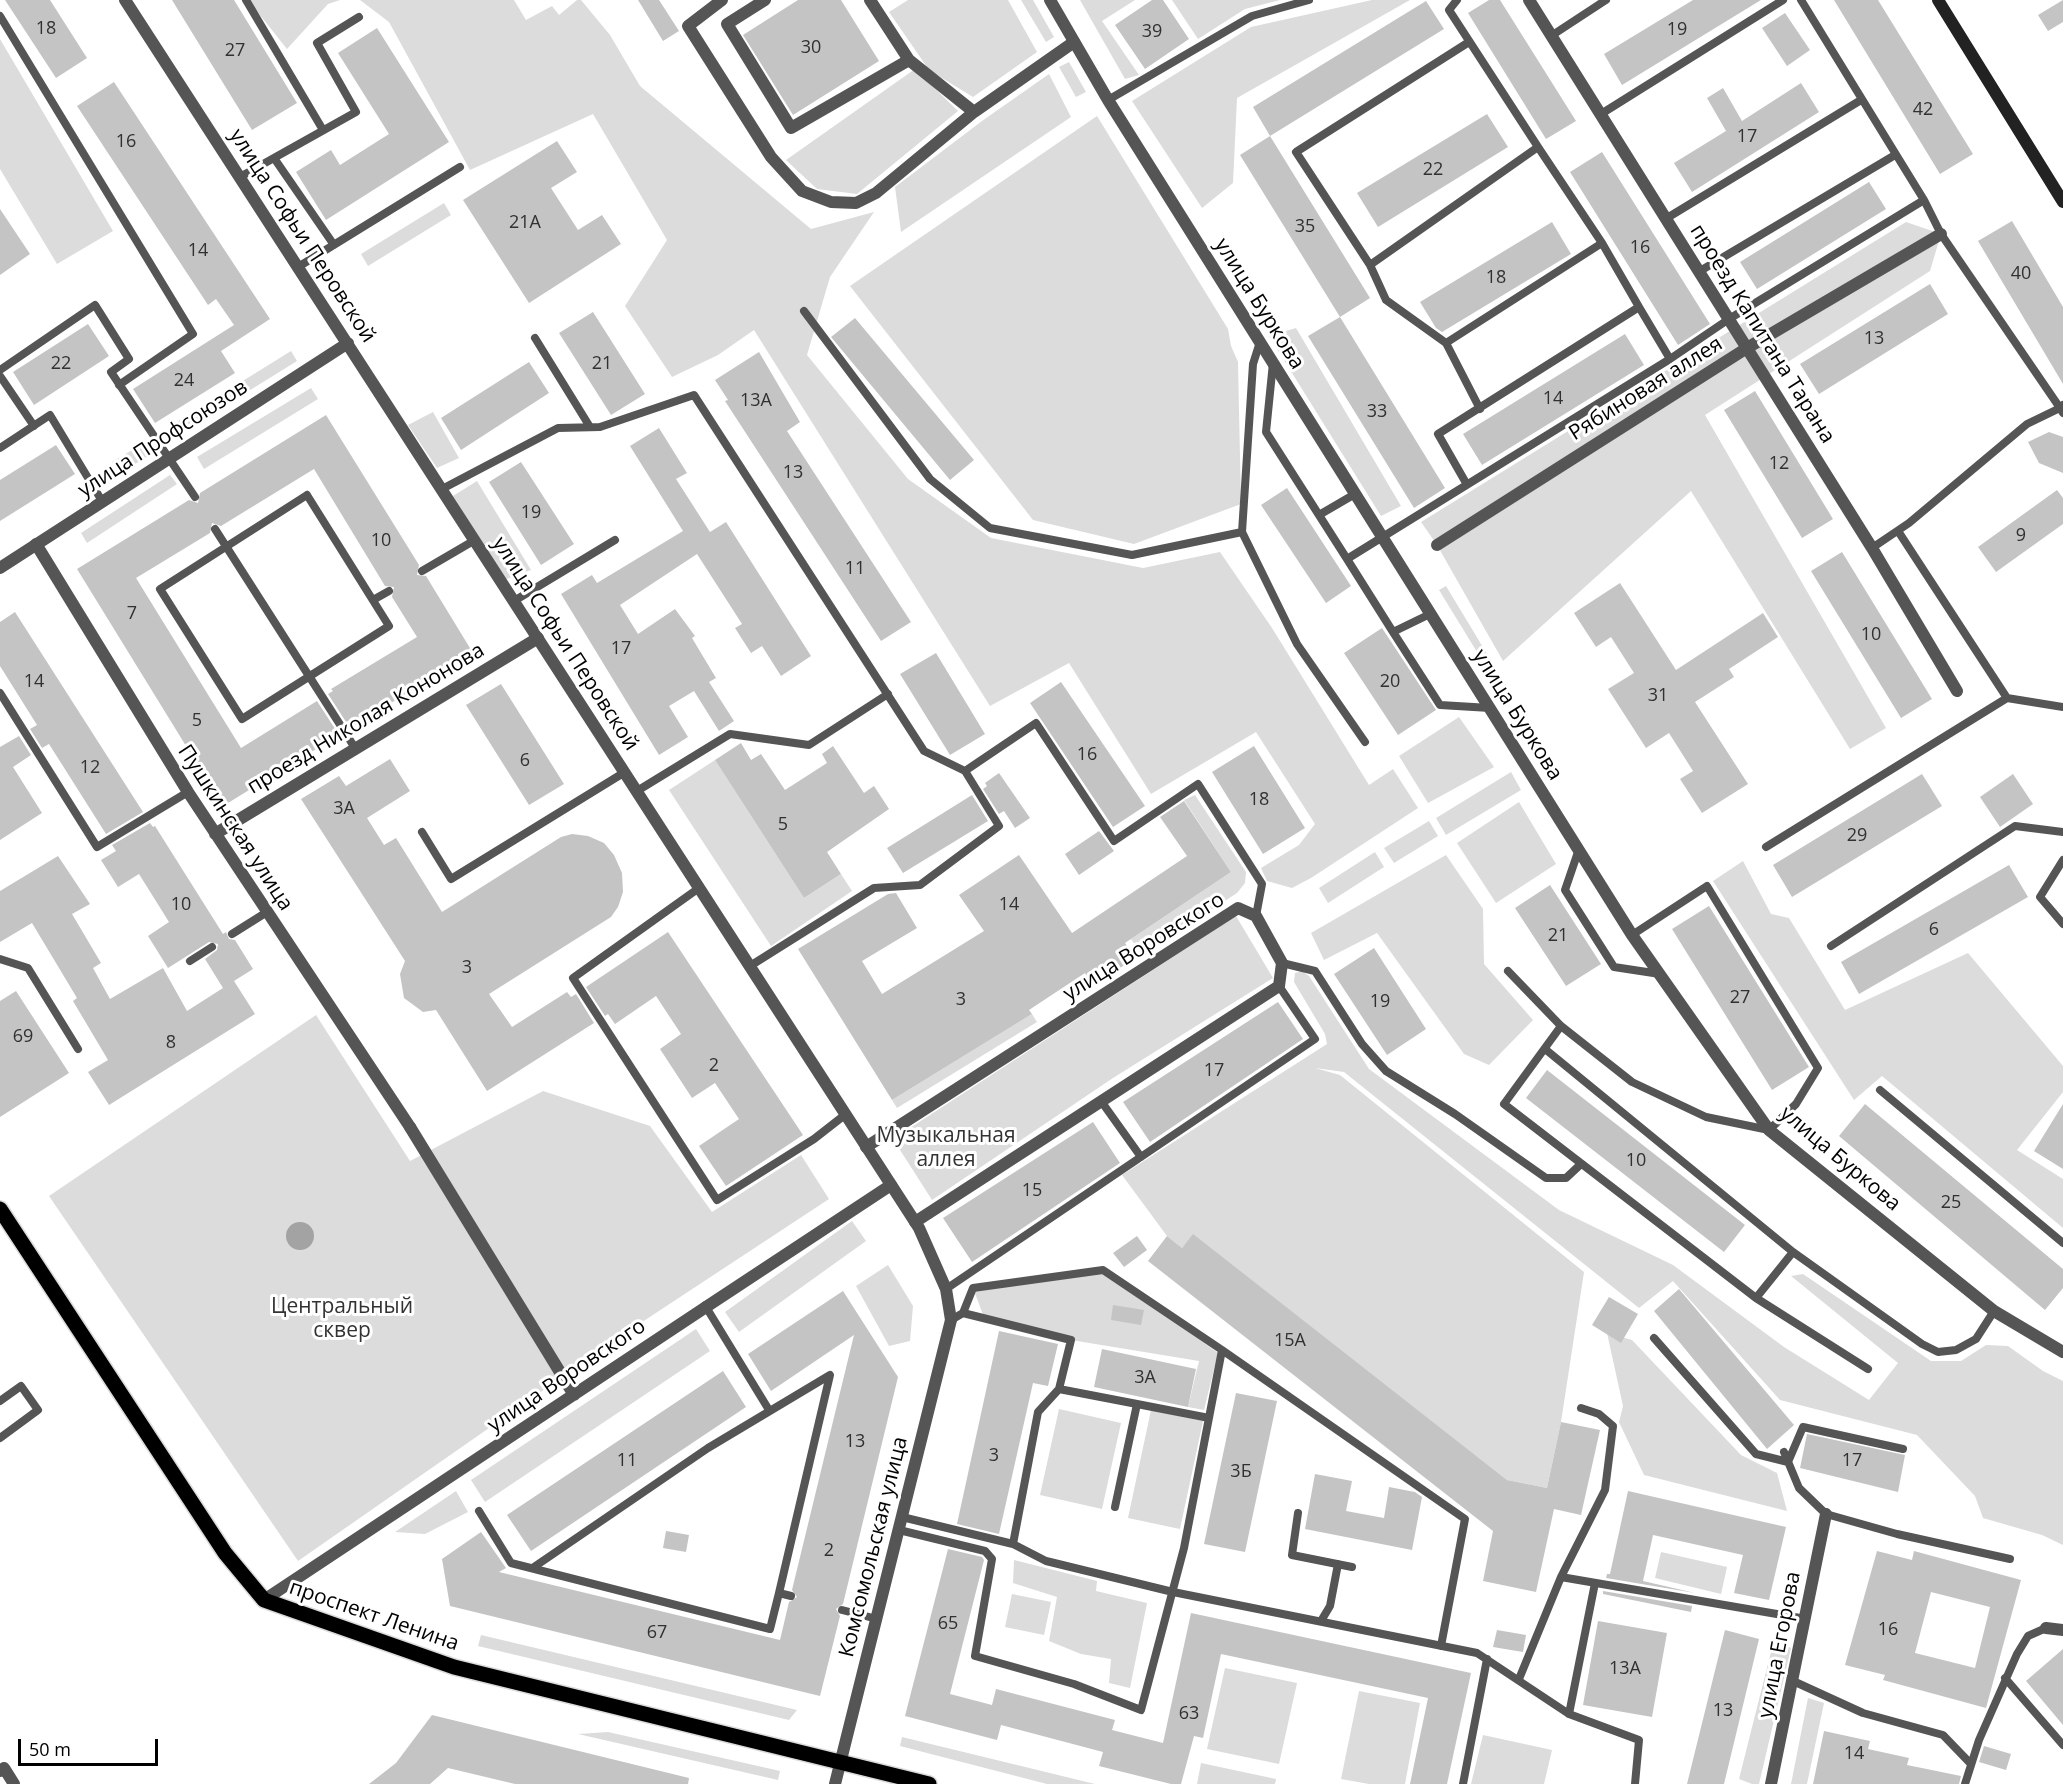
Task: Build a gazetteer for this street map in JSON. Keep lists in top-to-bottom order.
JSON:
{
  "streets": {
    "main road": ["проспект Ленина"],
    "street": [
      "улица Софьи Перовской",
      "улица Буркова",
      "проезд Капитана Тарана",
      "Рябиновая аллея",
      "улица Профсоюзов",
      "проезд Николая Кононова",
      "Пушкинская улица",
      "улица Воровского",
      "Комсомольская улица",
      "улица Егорова"
    ]
  },
  "crossings": [
    ["улица Софьи Перовской", "улица Профсоюзов"],
    ["улица Софьи Перовской", "проезд Николая Кононова"],
    ["улица Софьи Перовской", "улица Воровского"],
    ["улица Софьи Перовской", "Комсомольская улица"],
    ["проезд Капитана Тарана", "Рябиновая аллея"],
    ["улица Профсоюзов", "Пушкинская улица"],
    ["проезд Николая Кононова", "Пушкинская улица"],
    ["Пушкинская улица", "улица Воровского"],
    ["улица Воровского", "проспект Ленина"],
    ["Комсомольская улица", "проспект Ленина"]
  ],
  "parks": ["Музыкальная аллея", "Центральный сквер"],
  "house_numbers": [
    "18",
    "19",
    "39",
    "30",
    "27",
    "42",
    "17",
    "16",
    "22",
    "21А",
    "35",
    "16",
    "14",
    "40",
    "18",
    "13",
    "22",
    "21",
    "24",
    "14",
    "13А",
    "33",
    "12",
    "13",
    "19",
    "9",
    "10",
    "11",
    "7",
    "10",
    "17",
    "14",
    "20",
    "31",
    "5",
    "16",
    "6",
    "12",
    "18",
    "3А",
    "5",
    "29",
    "10",
    "14",
    "6",
    "21",
    "3",
    "27",
    "3",
    "19",
    "69",
    "8",
    "2",
    "17",
    "10",
    "15",
    "25",
    "15А",
    "3А",
    "13",
    "3",
    "11",
    "17",
    "3Б",
    "2",
    "65",
    "16",
    "67",
    "13А",
    "13",
    "63",
    "14"
  ],
  "scale_bar": "50 m"
}
